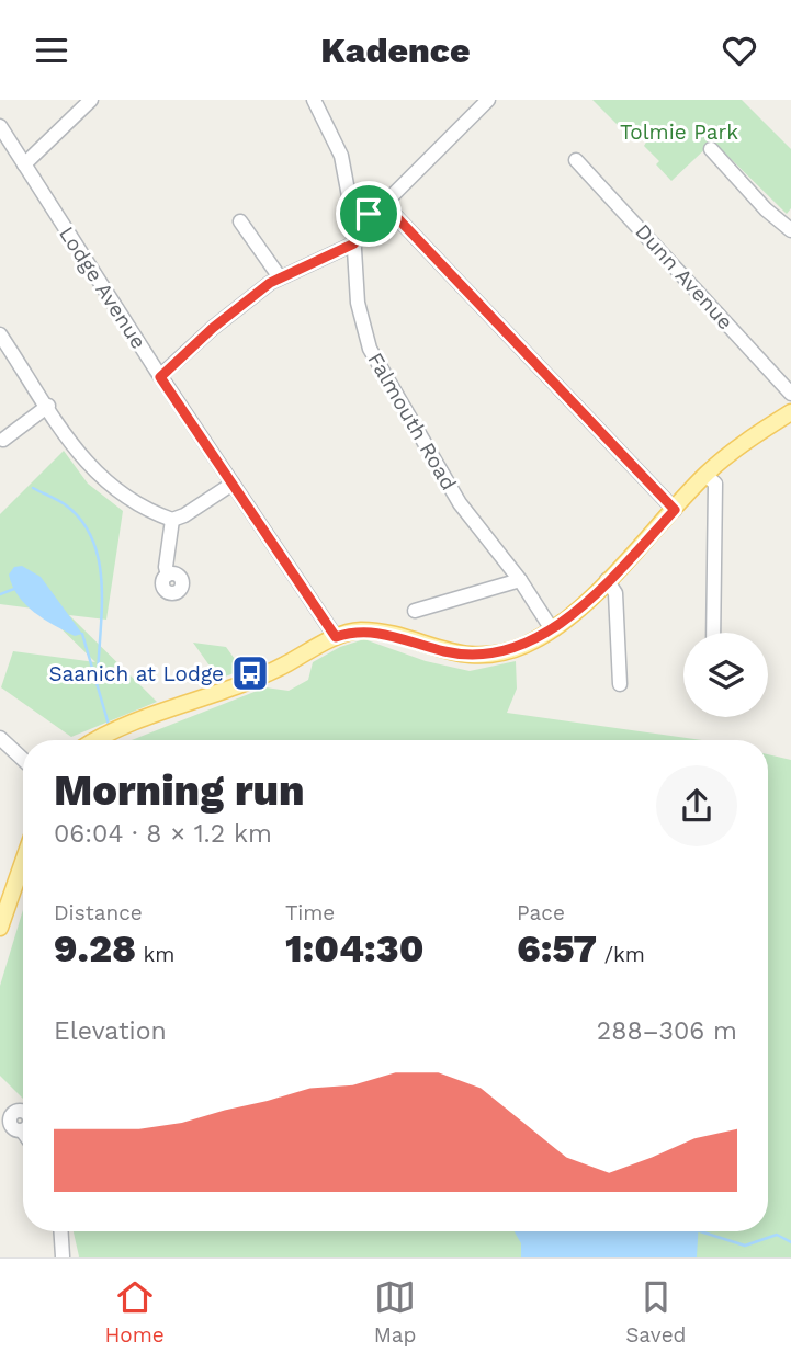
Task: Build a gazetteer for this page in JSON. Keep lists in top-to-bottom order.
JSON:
{
  "streets": {
    "street": ["Dunn Avenue", "Lodge Avenue", "Falmouth Road"]
  },
  "parks": ["Tolmie Park"],
  "places": {
    "bus stop": ["Saanich at Lodge"]
  },
  "page": {
    "header": "Kadence",
    "heading": ["Morning run", "06:04 · 8 × 1.2 km"],
    "stats": [
      ["Distance", "9.28 km"],
      ["Time", "1:04:30"],
      ["Pace", "6:57 /km"]
    ],
    "chart": ["Elevation", "288–306 m"],
    "tabs": ["Home", "Map", "Saved"]
  }
}
